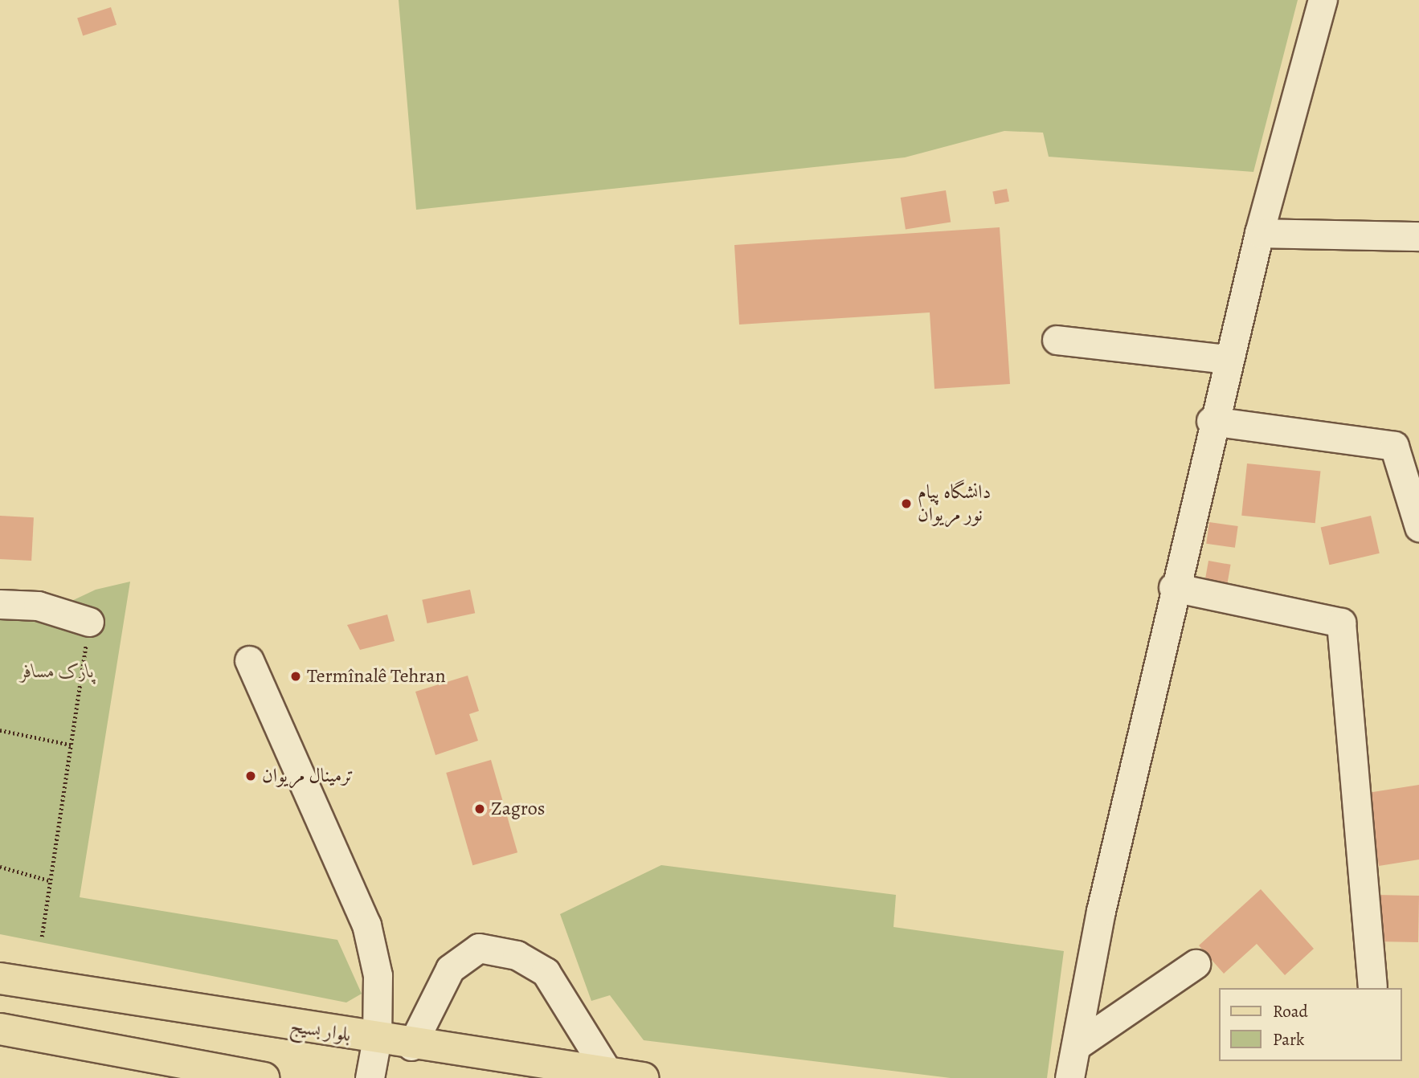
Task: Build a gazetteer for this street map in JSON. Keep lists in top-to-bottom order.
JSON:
{
  "streets": {
    "main road": ["بلوار بسیج"]
  },
  "parks": ["پارک مسافر"],
  "places": [
    "دانشگاه پیام نور مریوان",
    "Termînalê Tehran",
    "ترمینال مریوان",
    "Zagros"
  ],
  "legend": ["Road", "Park"]
}
